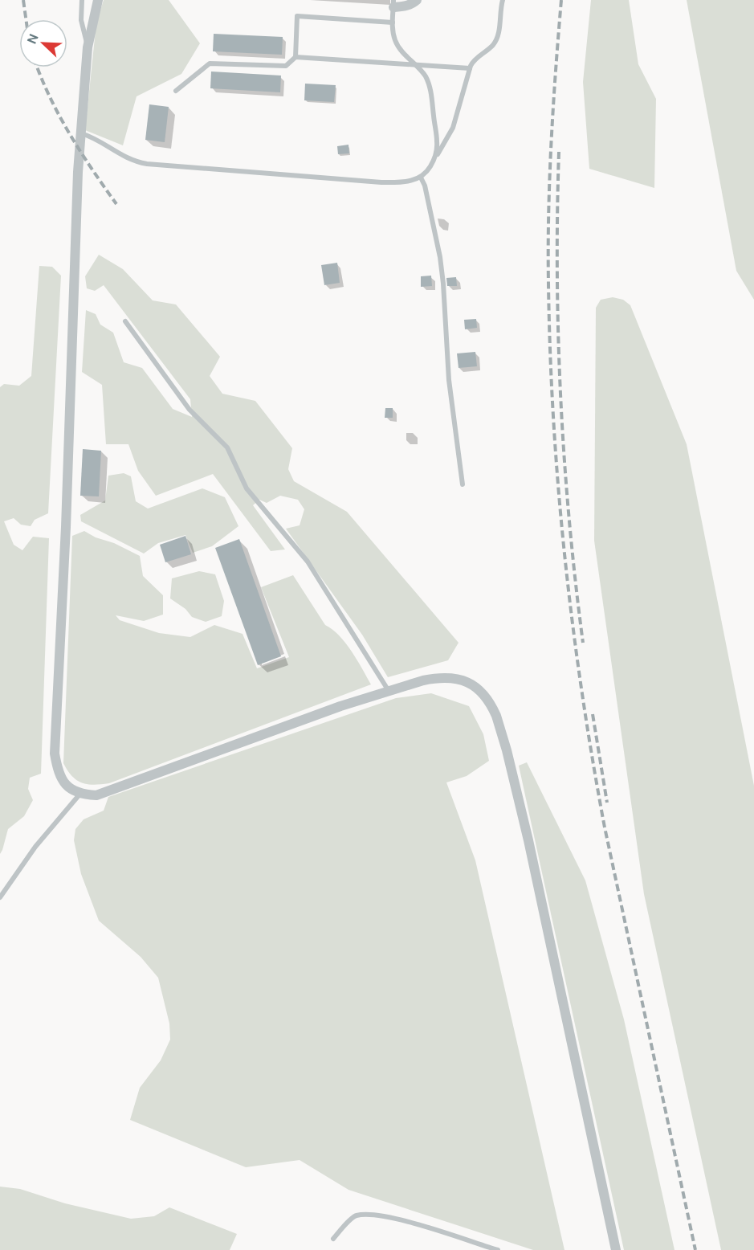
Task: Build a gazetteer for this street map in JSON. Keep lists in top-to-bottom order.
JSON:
{
  "north": "top left"
}
